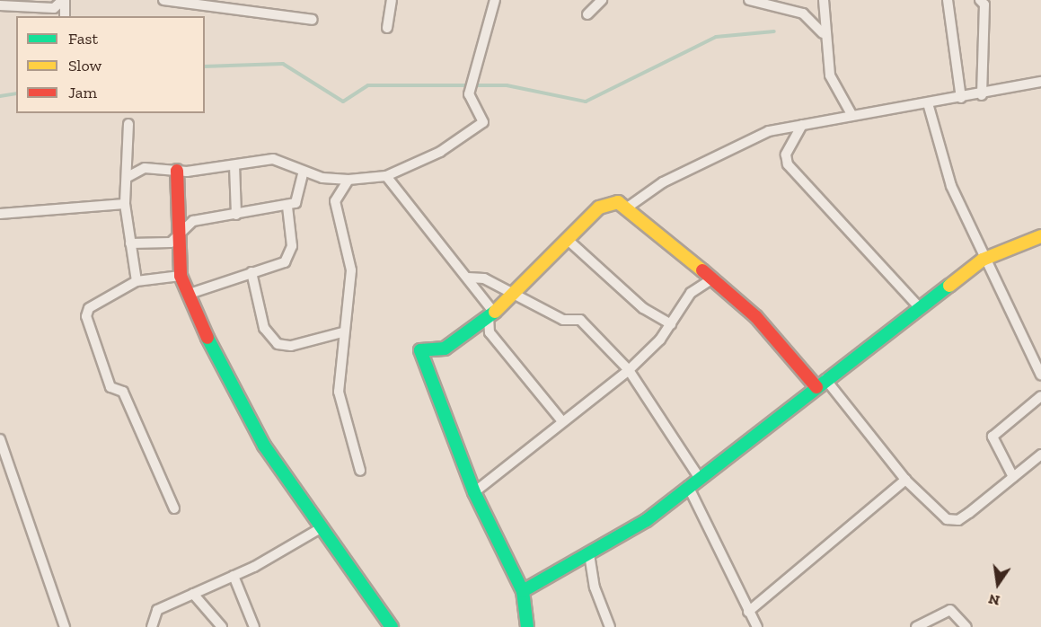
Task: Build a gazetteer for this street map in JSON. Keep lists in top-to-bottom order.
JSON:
{
  "legend": ["Fast", "Slow", "Jam"],
  "north": "bottom"
}
